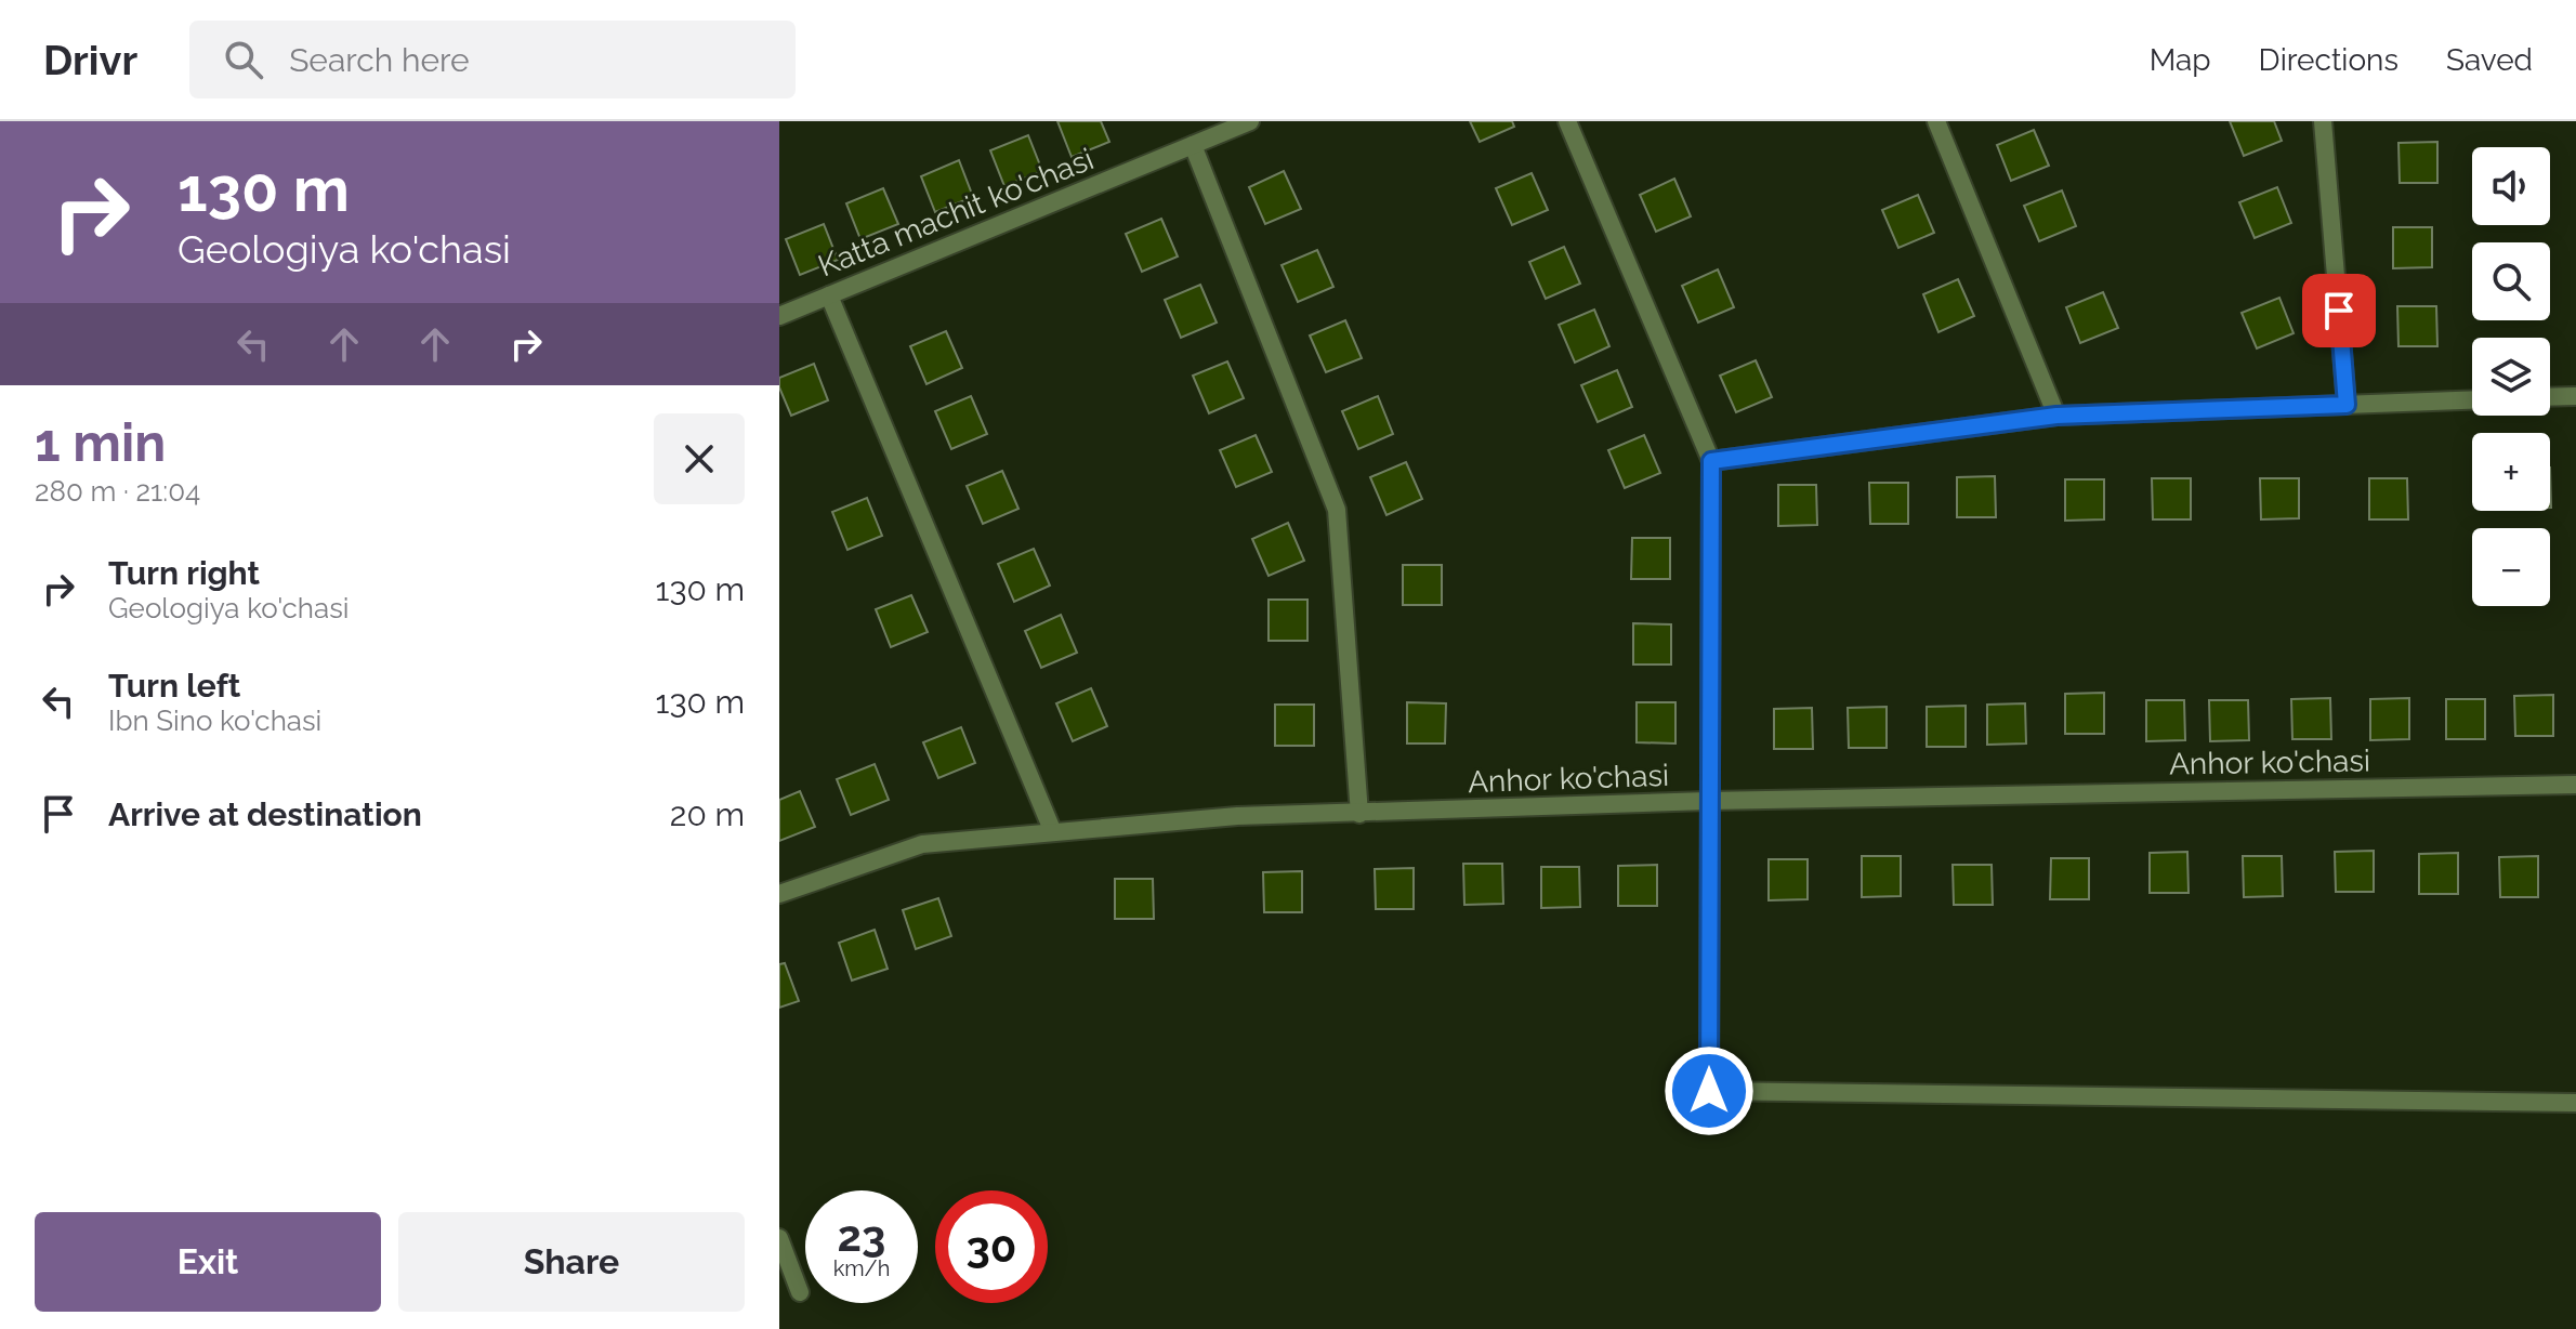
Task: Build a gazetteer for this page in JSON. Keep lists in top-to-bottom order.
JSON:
{
  "streets": {
    "street": ["Katta machit ko'chasi", "Anhor ko'chasi"]
  },
  "page": {
    "header": "Drivr",
    "search": "Search here",
    "nav": ["Map", "Directions", "Saved"],
    "turn": ["130 m", "Geologiya ko'chasi"],
    "map_buttons": ["+", "−"],
    "heading": ["1 min", "280 m · 21:04"],
    "list": [
      {
        "name": "Turn right",
        "note": "Geologiya ko'chasi",
        "value": "130 m"
      },
      {
        "name": "Turn left",
        "note": "Ibn Sino ko'chasi",
        "value": "130 m"
      },
      {
        "name": "Arrive at destination",
        "value": "20 m"
      }
    ],
    "speed": "23 km/h",
    "limit": "30",
    "buttons": ["Exit", "Share"]
  }
}
